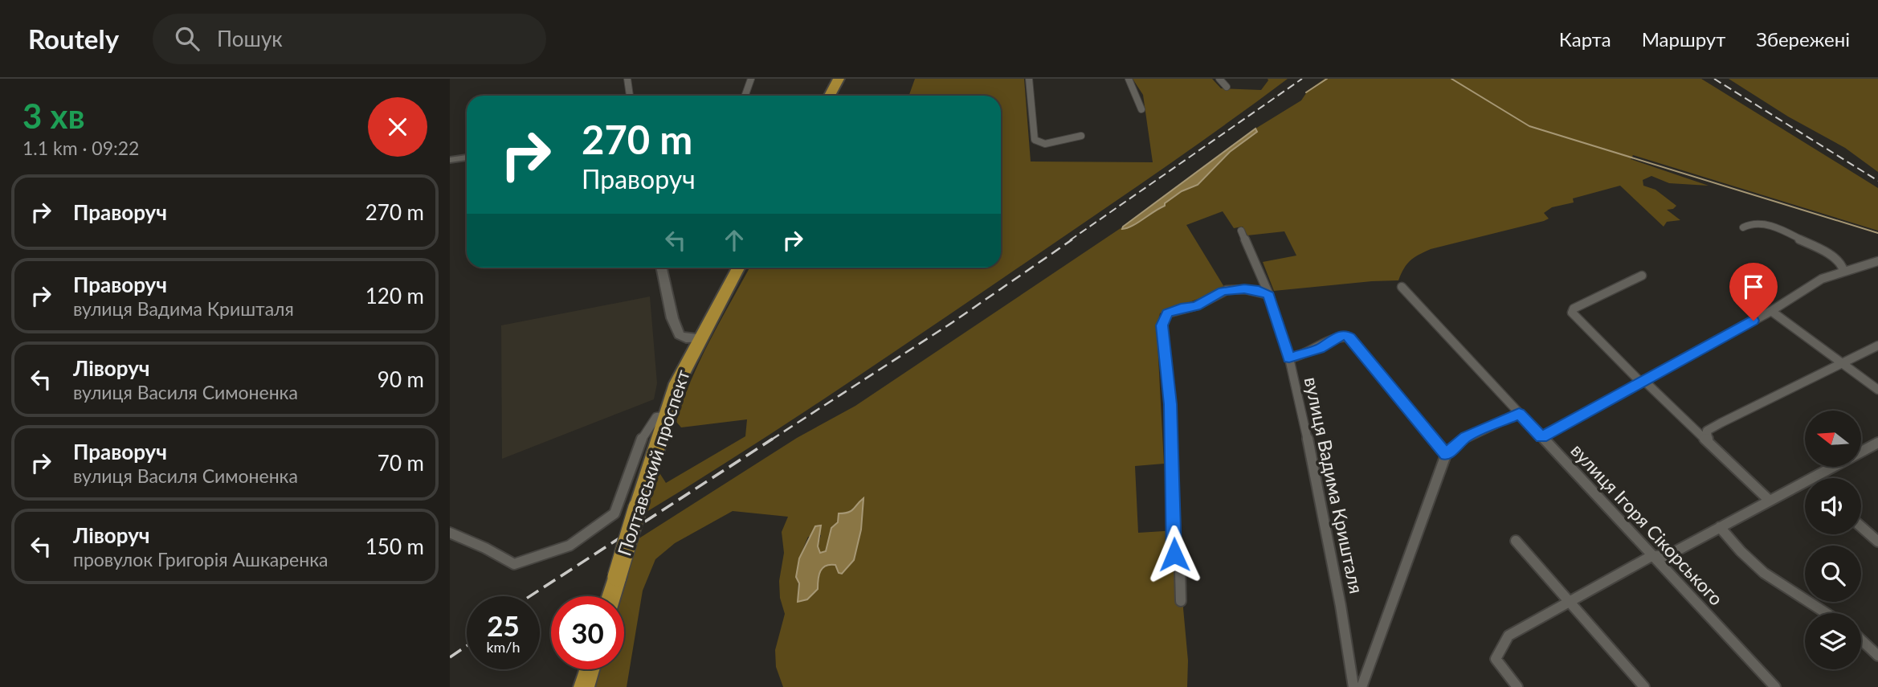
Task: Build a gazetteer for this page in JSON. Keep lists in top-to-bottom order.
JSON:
{
  "streets": {
    "highway": ["Полтавський проспект"],
    "street": ["вулиця Вадима Кришталя", "вулиця Ігоря Сікорського"]
  },
  "north": "left",
  "page": {
    "header": "Routely",
    "search": "Пошук",
    "nav": ["Карта", "Маршрут", "Збережені"],
    "heading": ["3 хв", "1.1 km · 09:22"],
    "turn": ["270 m", "Праворуч"],
    "list": [
      {
        "name": "Праворуч",
        "value": "270 m"
      },
      {
        "name": "Праворуч",
        "note": "вулиця Вадима Кришталя",
        "value": "120 m"
      },
      {
        "name": "Ліворуч",
        "note": "вулиця Василя Симоненка",
        "value": "90 m"
      },
      {
        "name": "Праворуч",
        "note": "вулиця Василя Симоненка",
        "value": "70 m"
      },
      {
        "name": "Ліворуч",
        "note": "провулок Григорія Ашкаренка",
        "value": "150 m"
      }
    ],
    "speed": "25 km/h",
    "limit": "30"
  }
}
